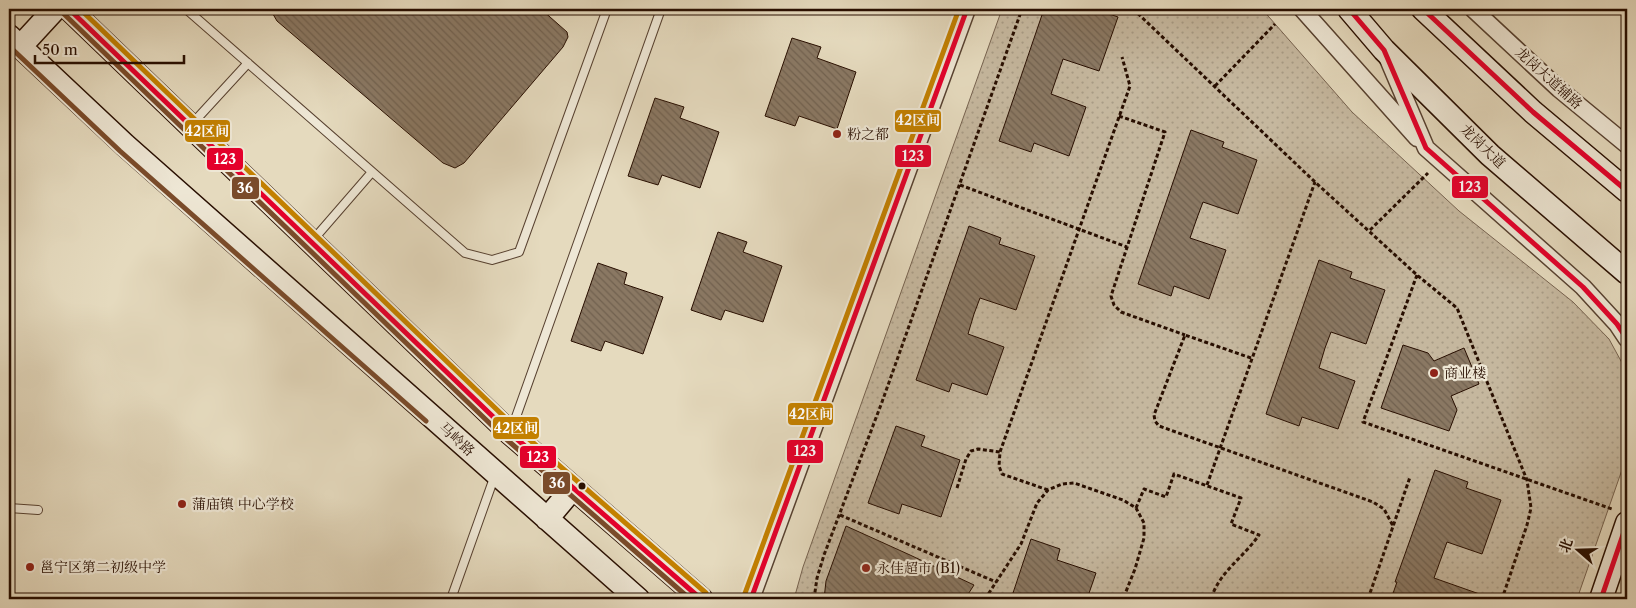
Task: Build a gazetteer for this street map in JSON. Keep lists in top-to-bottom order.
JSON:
{
  "streets": {
    "street": ["龙岗大道辅路", "龙岗大道", "马岭路"]
  },
  "places": [
    "粉之都",
    "商业楼",
    "蒲庙镇 中心学校",
    "邕宁区第二初级中学",
    "永佳超市 (B1)"
  ],
  "lines": ["transit line 123", "transit line 42区间", "transit line 36"],
  "scale_bar": "50 m",
  "north": "left"
}
